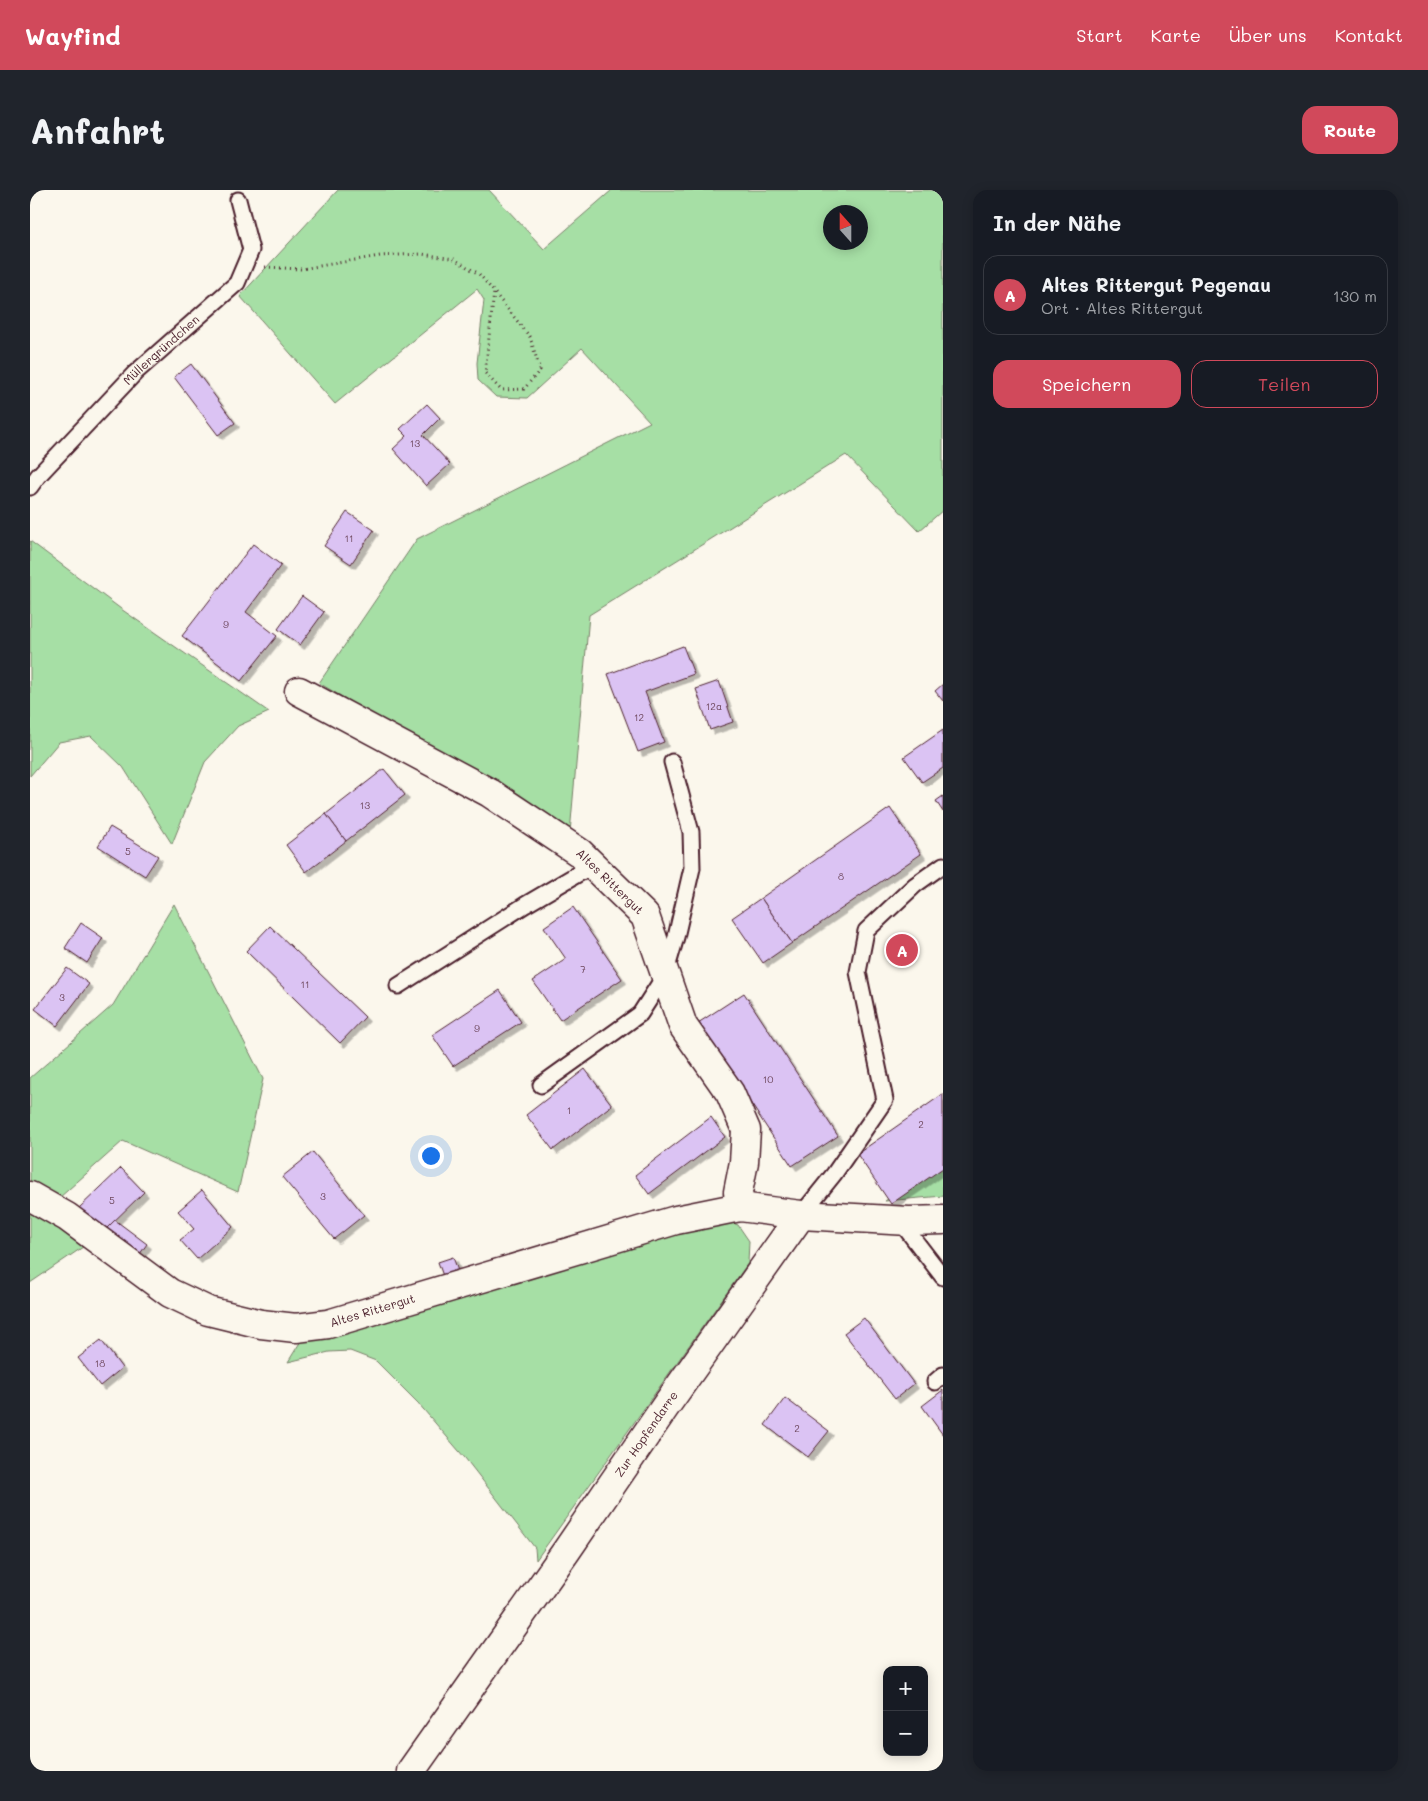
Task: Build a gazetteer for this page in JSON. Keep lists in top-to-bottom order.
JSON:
{
  "streets": {
    "street": ["Altes Rittergut", "Zur Hopfendarre"],
    "lane": ["Müllergründchen"]
  },
  "crossings": [
    ["Altes Rittergut", "Zur Hopfendarre"]
  ],
  "house_numbers": [
    "13",
    "11",
    "9",
    "12a",
    "12",
    "13",
    "5",
    "8",
    "7",
    "11",
    "3",
    "9",
    "10",
    "1",
    "2",
    "3",
    "5",
    "18",
    "2"
  ],
  "north": "top",
  "page": {
    "header": "Wayfind",
    "nav": [
      "Start",
      "Karte",
      "Über uns",
      "Kontakt"
    ],
    "buttons": [
      "Route",
      ["Speichern", "Teilen"]
    ],
    "title": "Anfahrt",
    "heading": "In der Nähe",
    "list": [
      {
        "mark": "A",
        "name": "Altes Rittergut Pegenau",
        "note": "Ort · Altes Rittergut",
        "value": "130 m"
      }
    ],
    "pins": "A",
    "map_buttons": ["+", "−"]
  }
}
